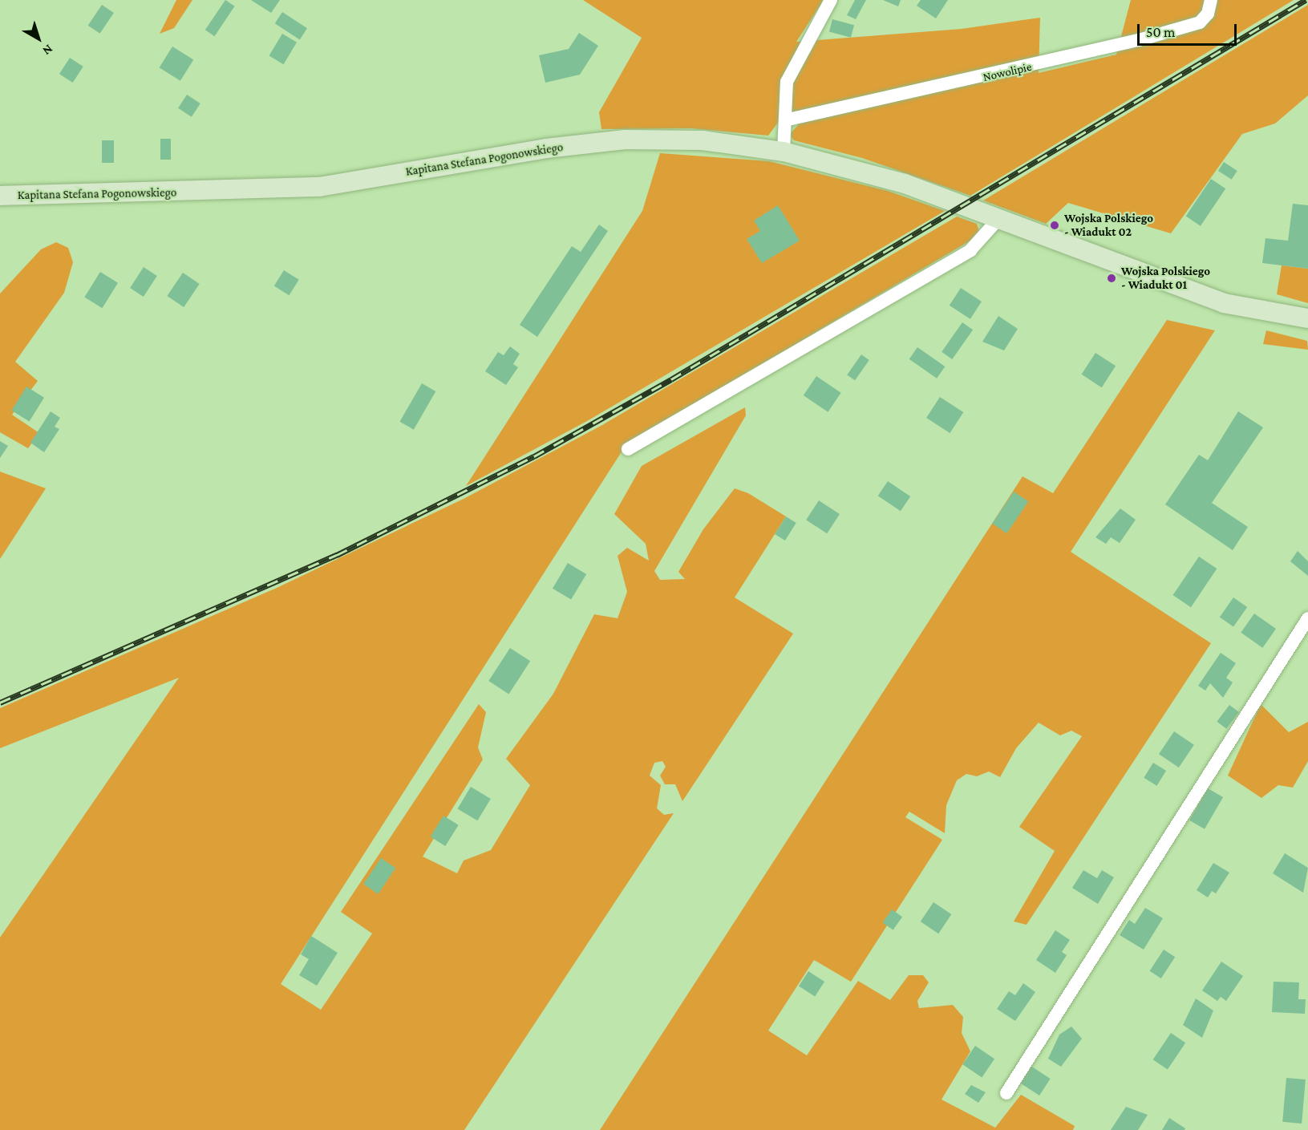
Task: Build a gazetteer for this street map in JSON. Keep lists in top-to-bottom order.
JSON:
{
  "streets": {
    "main road": ["Kapitana Stefana Pogonowskiego"],
    "street": ["Nowolipie"]
  },
  "places": ["Wojska Polskiego - Wiadukt 02", "Wojska Polskiego - Wiadukt 01"],
  "scale_bar": "50 m",
  "north": "bottom right"
}
